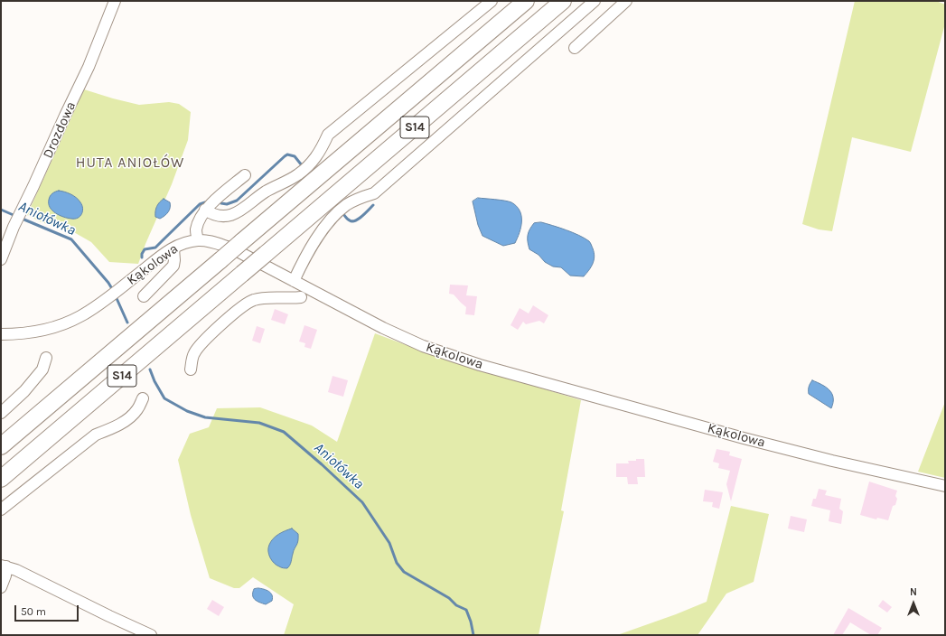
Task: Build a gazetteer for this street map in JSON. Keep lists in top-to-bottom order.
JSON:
{
  "streets": {
    "highway": ["S14"],
    "street": ["Drozdowa", "Kąkolowa"]
  },
  "districts": ["HUTA ANIOŁÓW"],
  "water": ["Aniołówka"],
  "scale_bar": "50 m",
  "north": "top"
}
